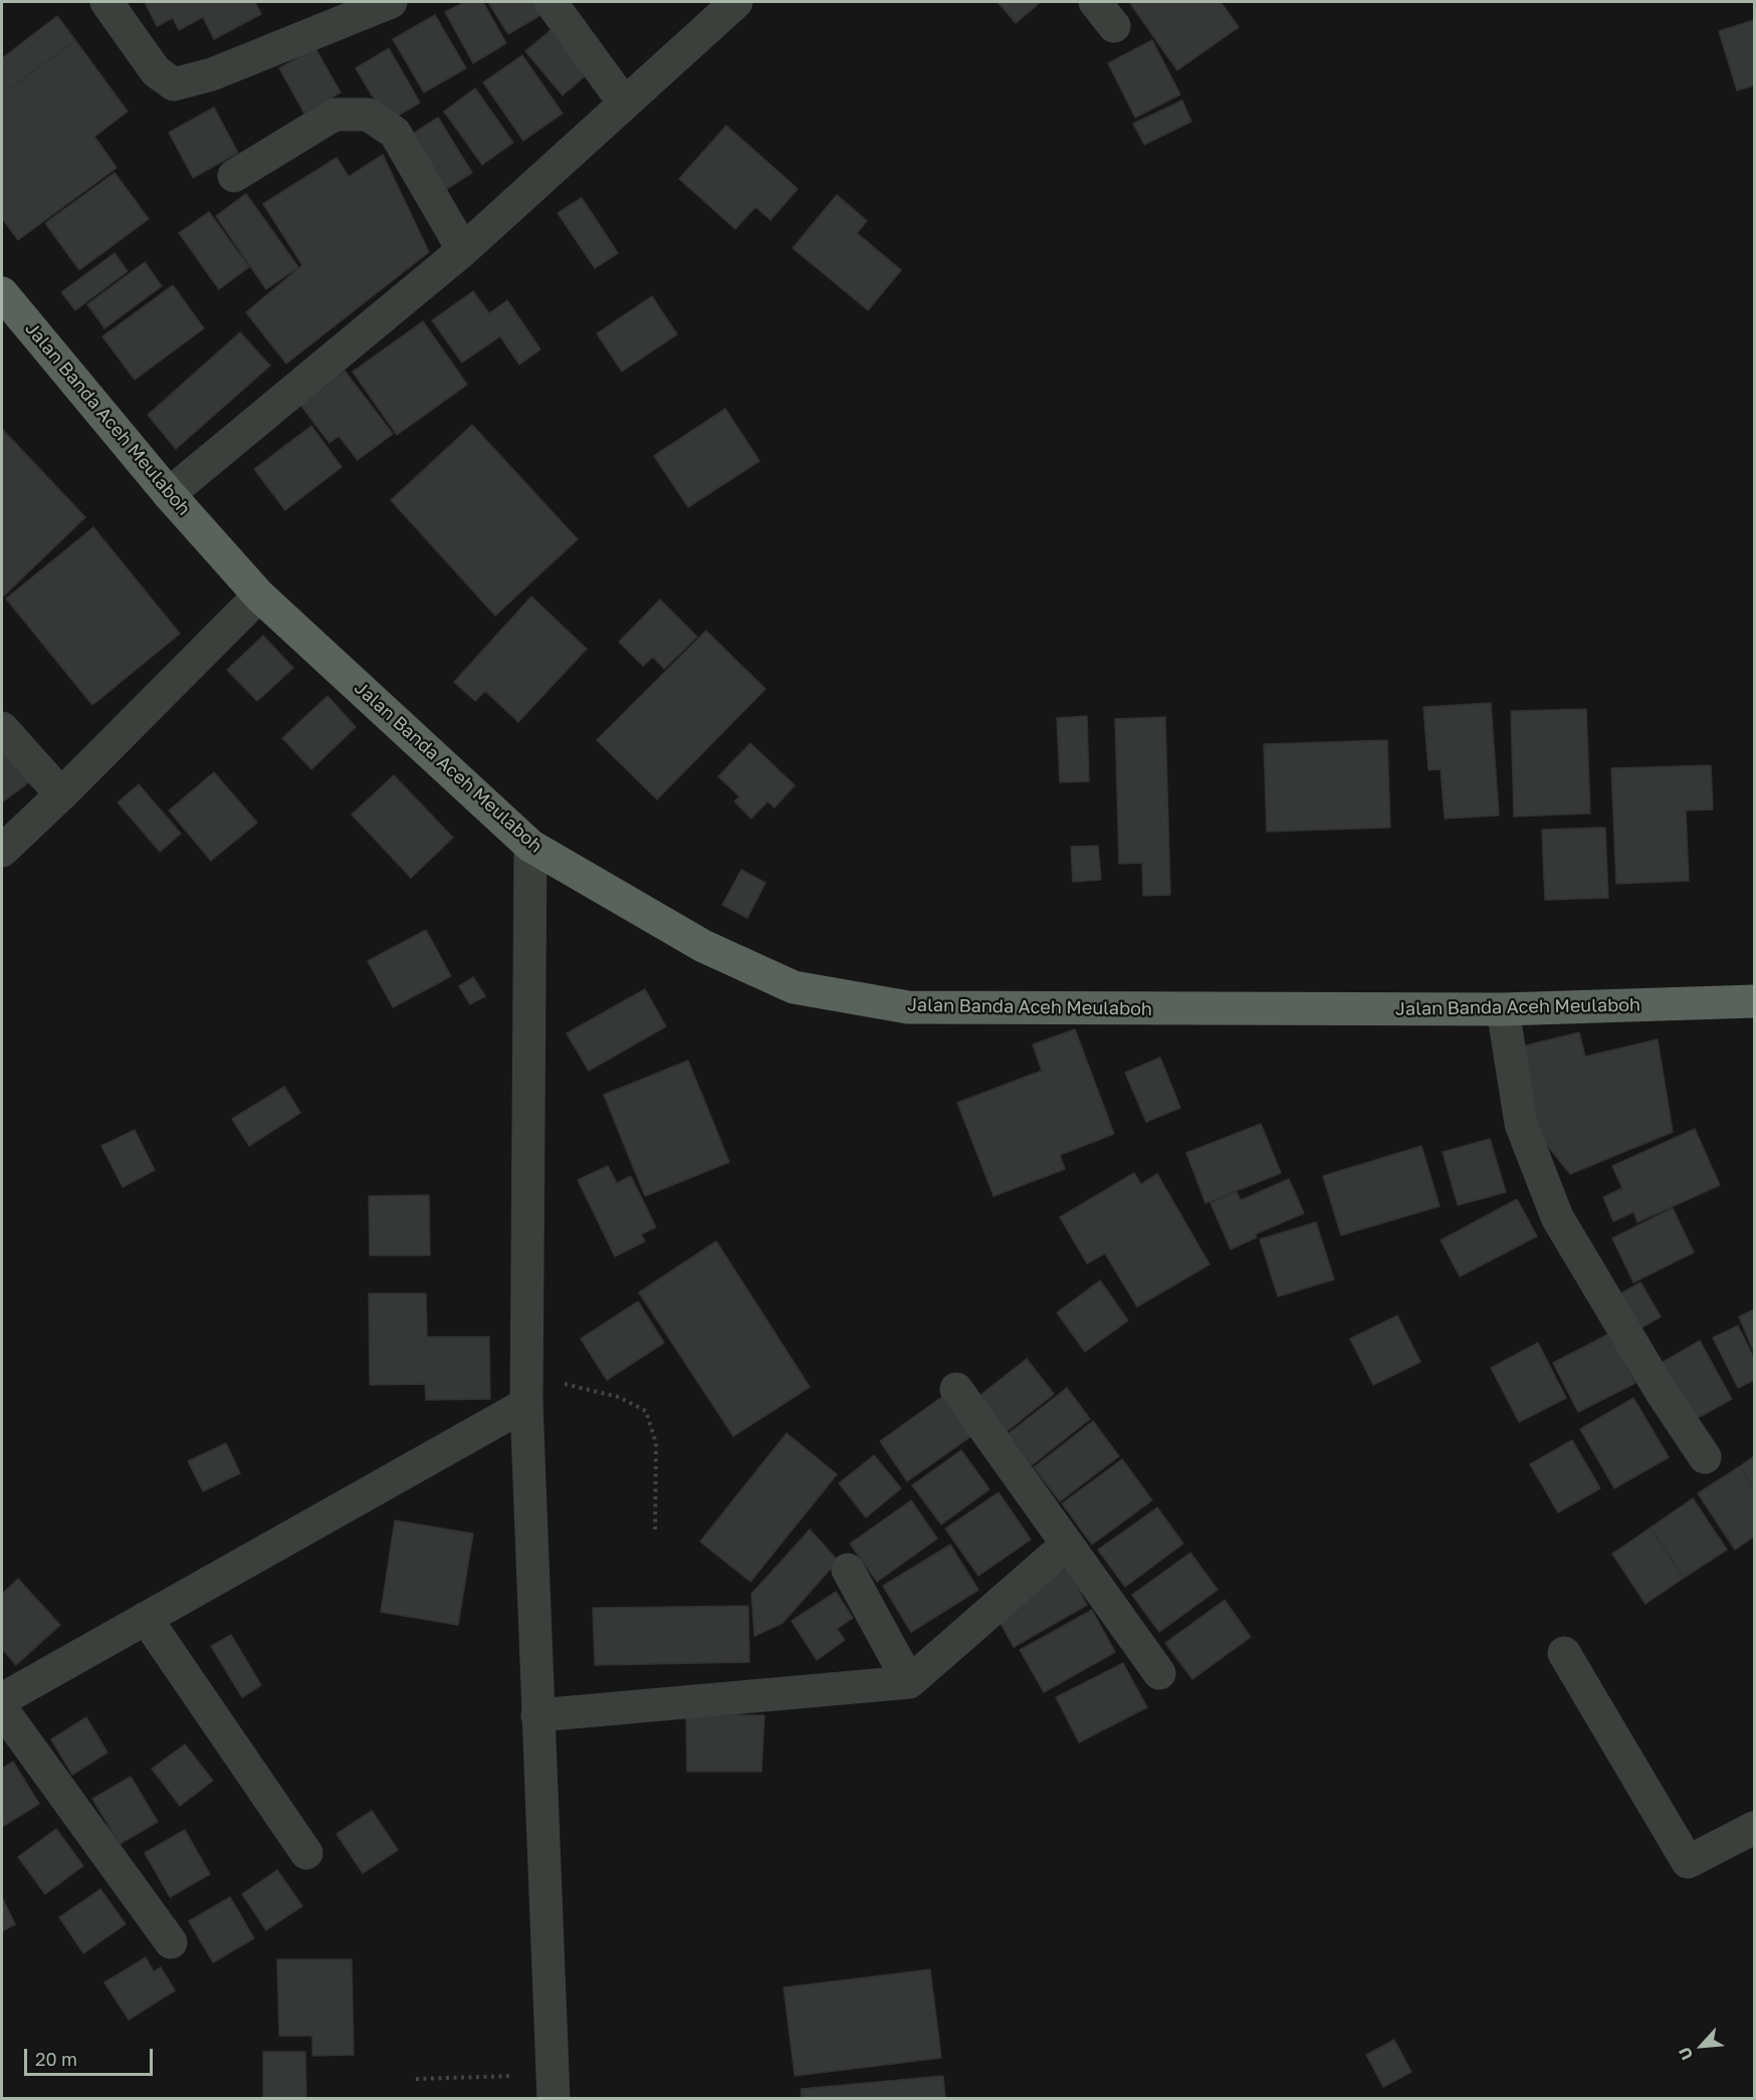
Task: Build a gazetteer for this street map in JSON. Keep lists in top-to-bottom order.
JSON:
{
  "streets": {
    "highway": ["Jalan Banda Aceh Meulaboh"]
  },
  "scale_bar": "20 m",
  "north": "bottom left"
}
